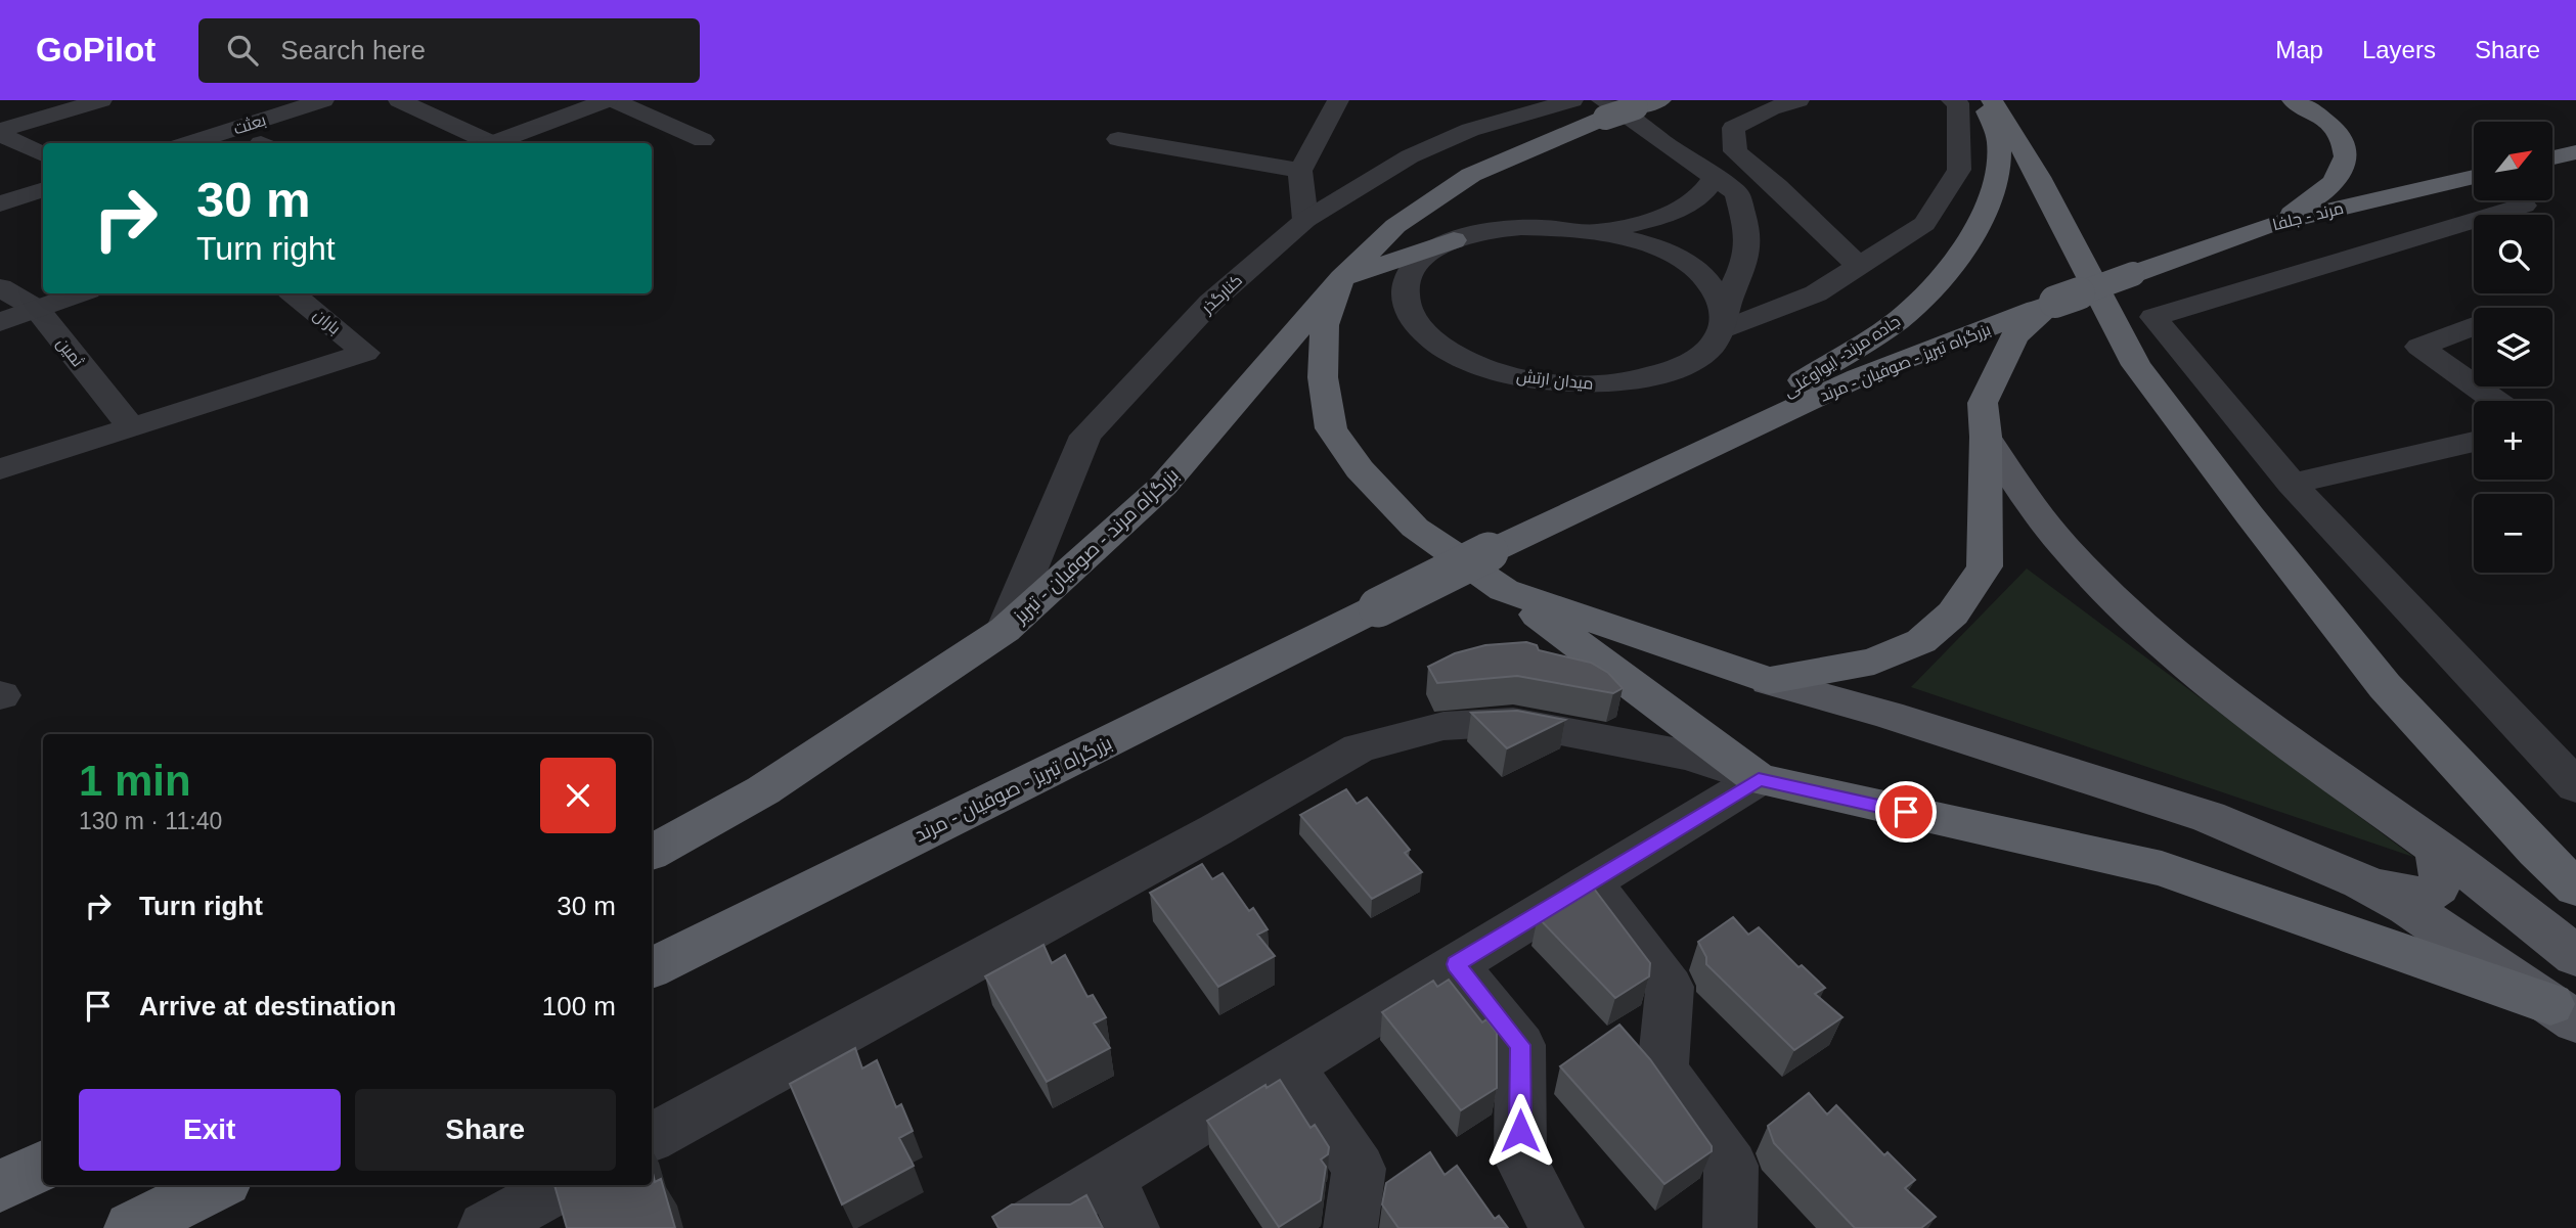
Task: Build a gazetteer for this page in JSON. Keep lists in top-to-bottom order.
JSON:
{
  "streets": {
    "highway": [
      "مرند - جلفا",
      "جاده مرند- ایواوغلی",
      "بزرگراه تبریز - صوفیان - مرند",
      "بزرگراه مرند - صوفیان - تبریز"
    ],
    "street": [
      "بعثت",
      "کنارگذر",
      "باران",
      "ثمین",
      "میدان ارتش"
    ]
  },
  "crossings": [
    ["مرند - جلفا", "بزرگراه تبریز - صوفیان - مرند"],
    ["کنارگذر", "بزرگراه مرند - صوفیان - تبریز"],
    ["باران", "ثمین"],
    ["جاده مرند- ایواوغلی", "بزرگراه تبریز - صوفیان - مرند"]
  ],
  "north": "top right",
  "page": {
    "header": "GoPilot",
    "search": "Search here",
    "nav": ["Map", "Layers", "Share"],
    "map_buttons": ["+", "−"],
    "turn": ["30 m", "Turn right"],
    "heading": ["1 min", "130 m · 11:40"],
    "list": [
      {
        "name": "Turn right",
        "value": "30 m"
      },
      {
        "name": "Arrive at destination",
        "value": "100 m"
      }
    ],
    "buttons": ["Exit", "Share"]
  }
}
